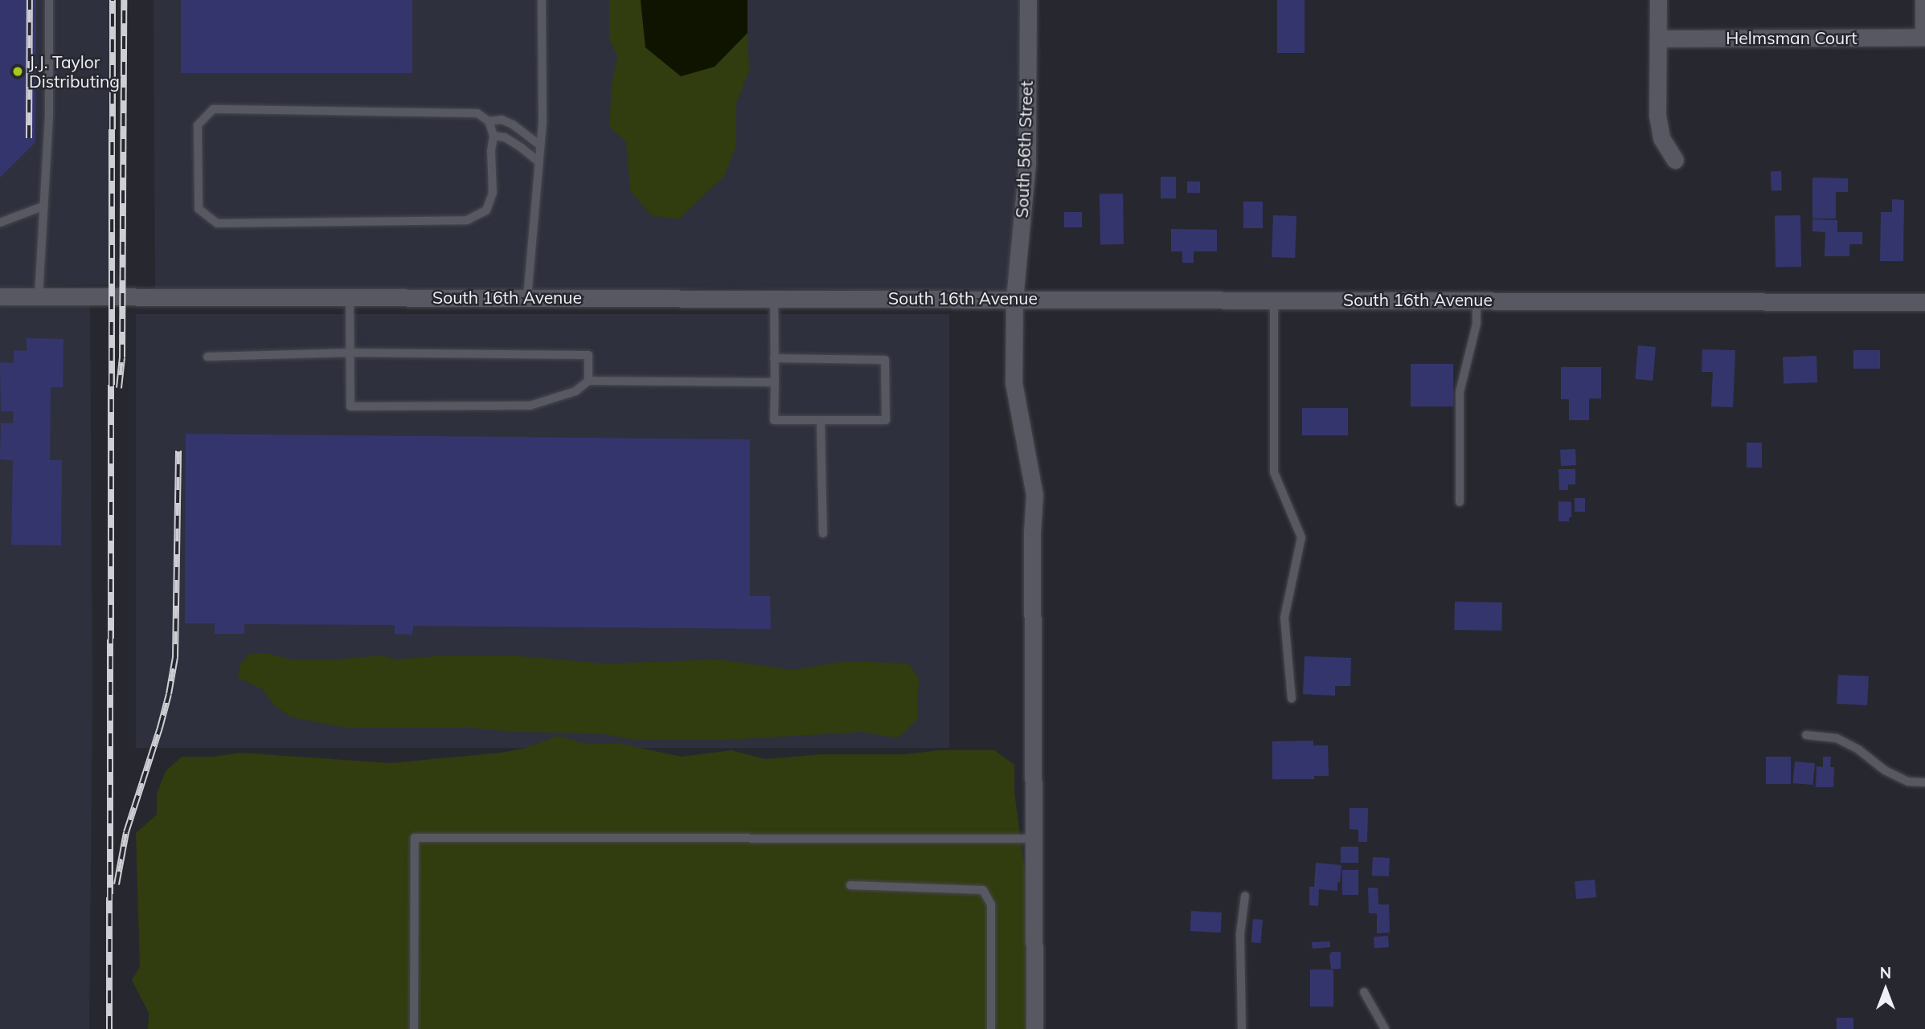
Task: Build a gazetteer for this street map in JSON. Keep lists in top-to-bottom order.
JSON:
{
  "streets": {
    "street": ["Helmsman Court", "South 56th Street", "South 16th Avenue"]
  },
  "crossings": [
    ["South 56th Street", "South 16th Avenue"]
  ],
  "places": ["J.J. Taylor Distributing"],
  "north": "top"
}
